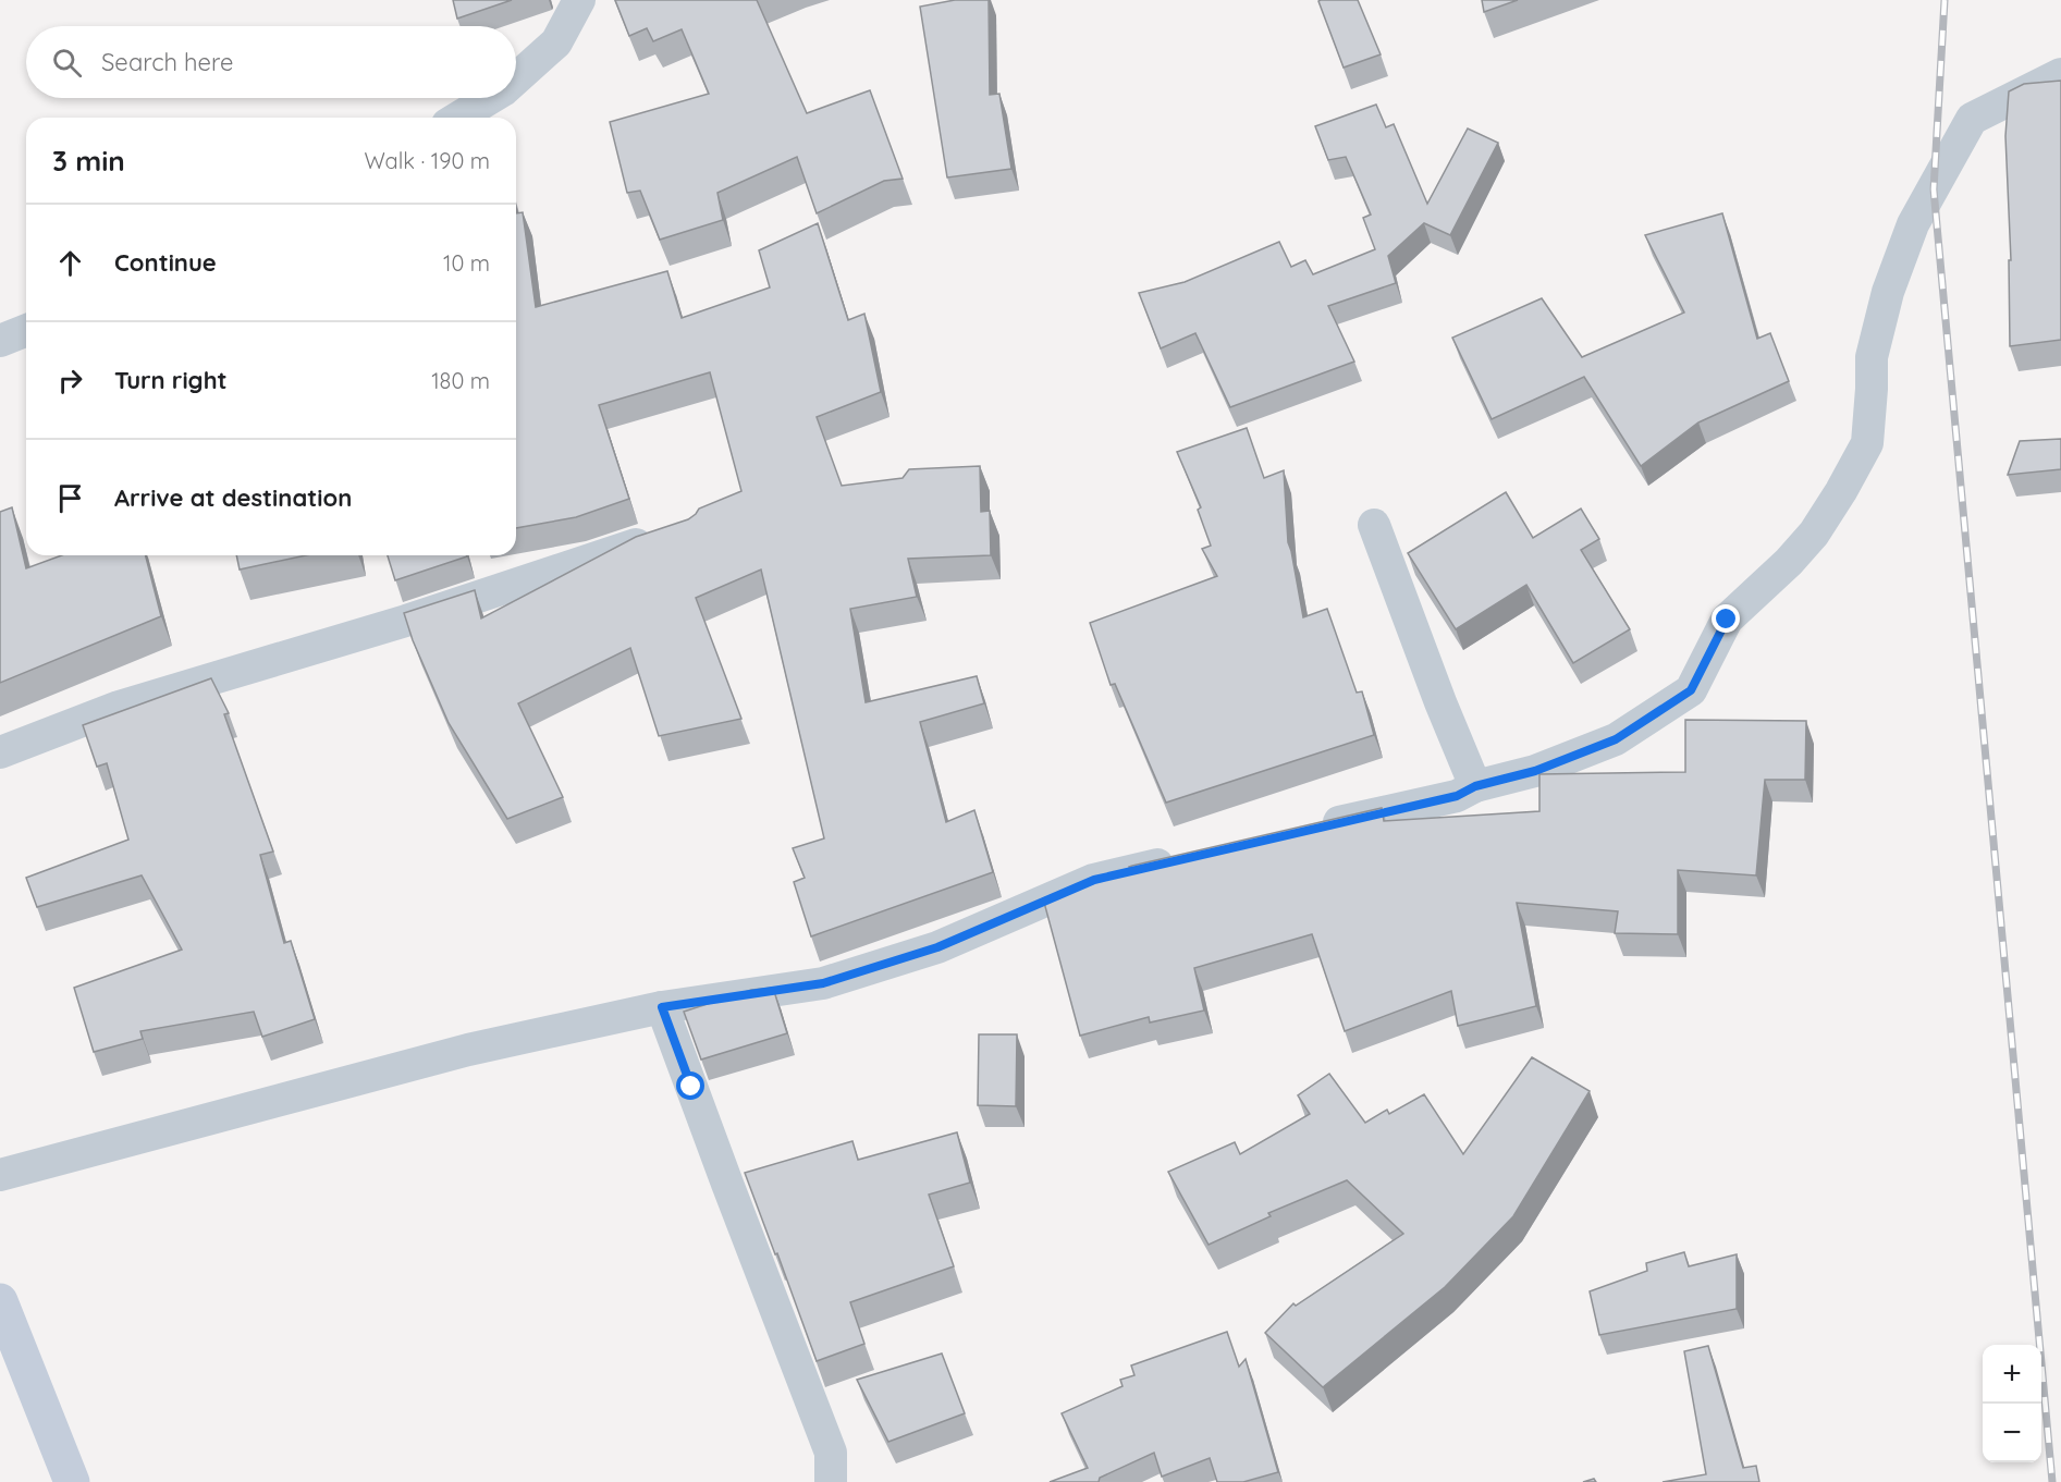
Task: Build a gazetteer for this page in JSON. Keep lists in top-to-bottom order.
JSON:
{
  "page": {
    "search": "Search here",
    "heading": ["3 min", "Walk · 190 m"],
    "list": [
      ["Continue", "10 m"],
      ["Turn right", "180 m"],
      "Arrive at destination"
    ],
    "map_buttons": ["+", "−"]
  }
}
